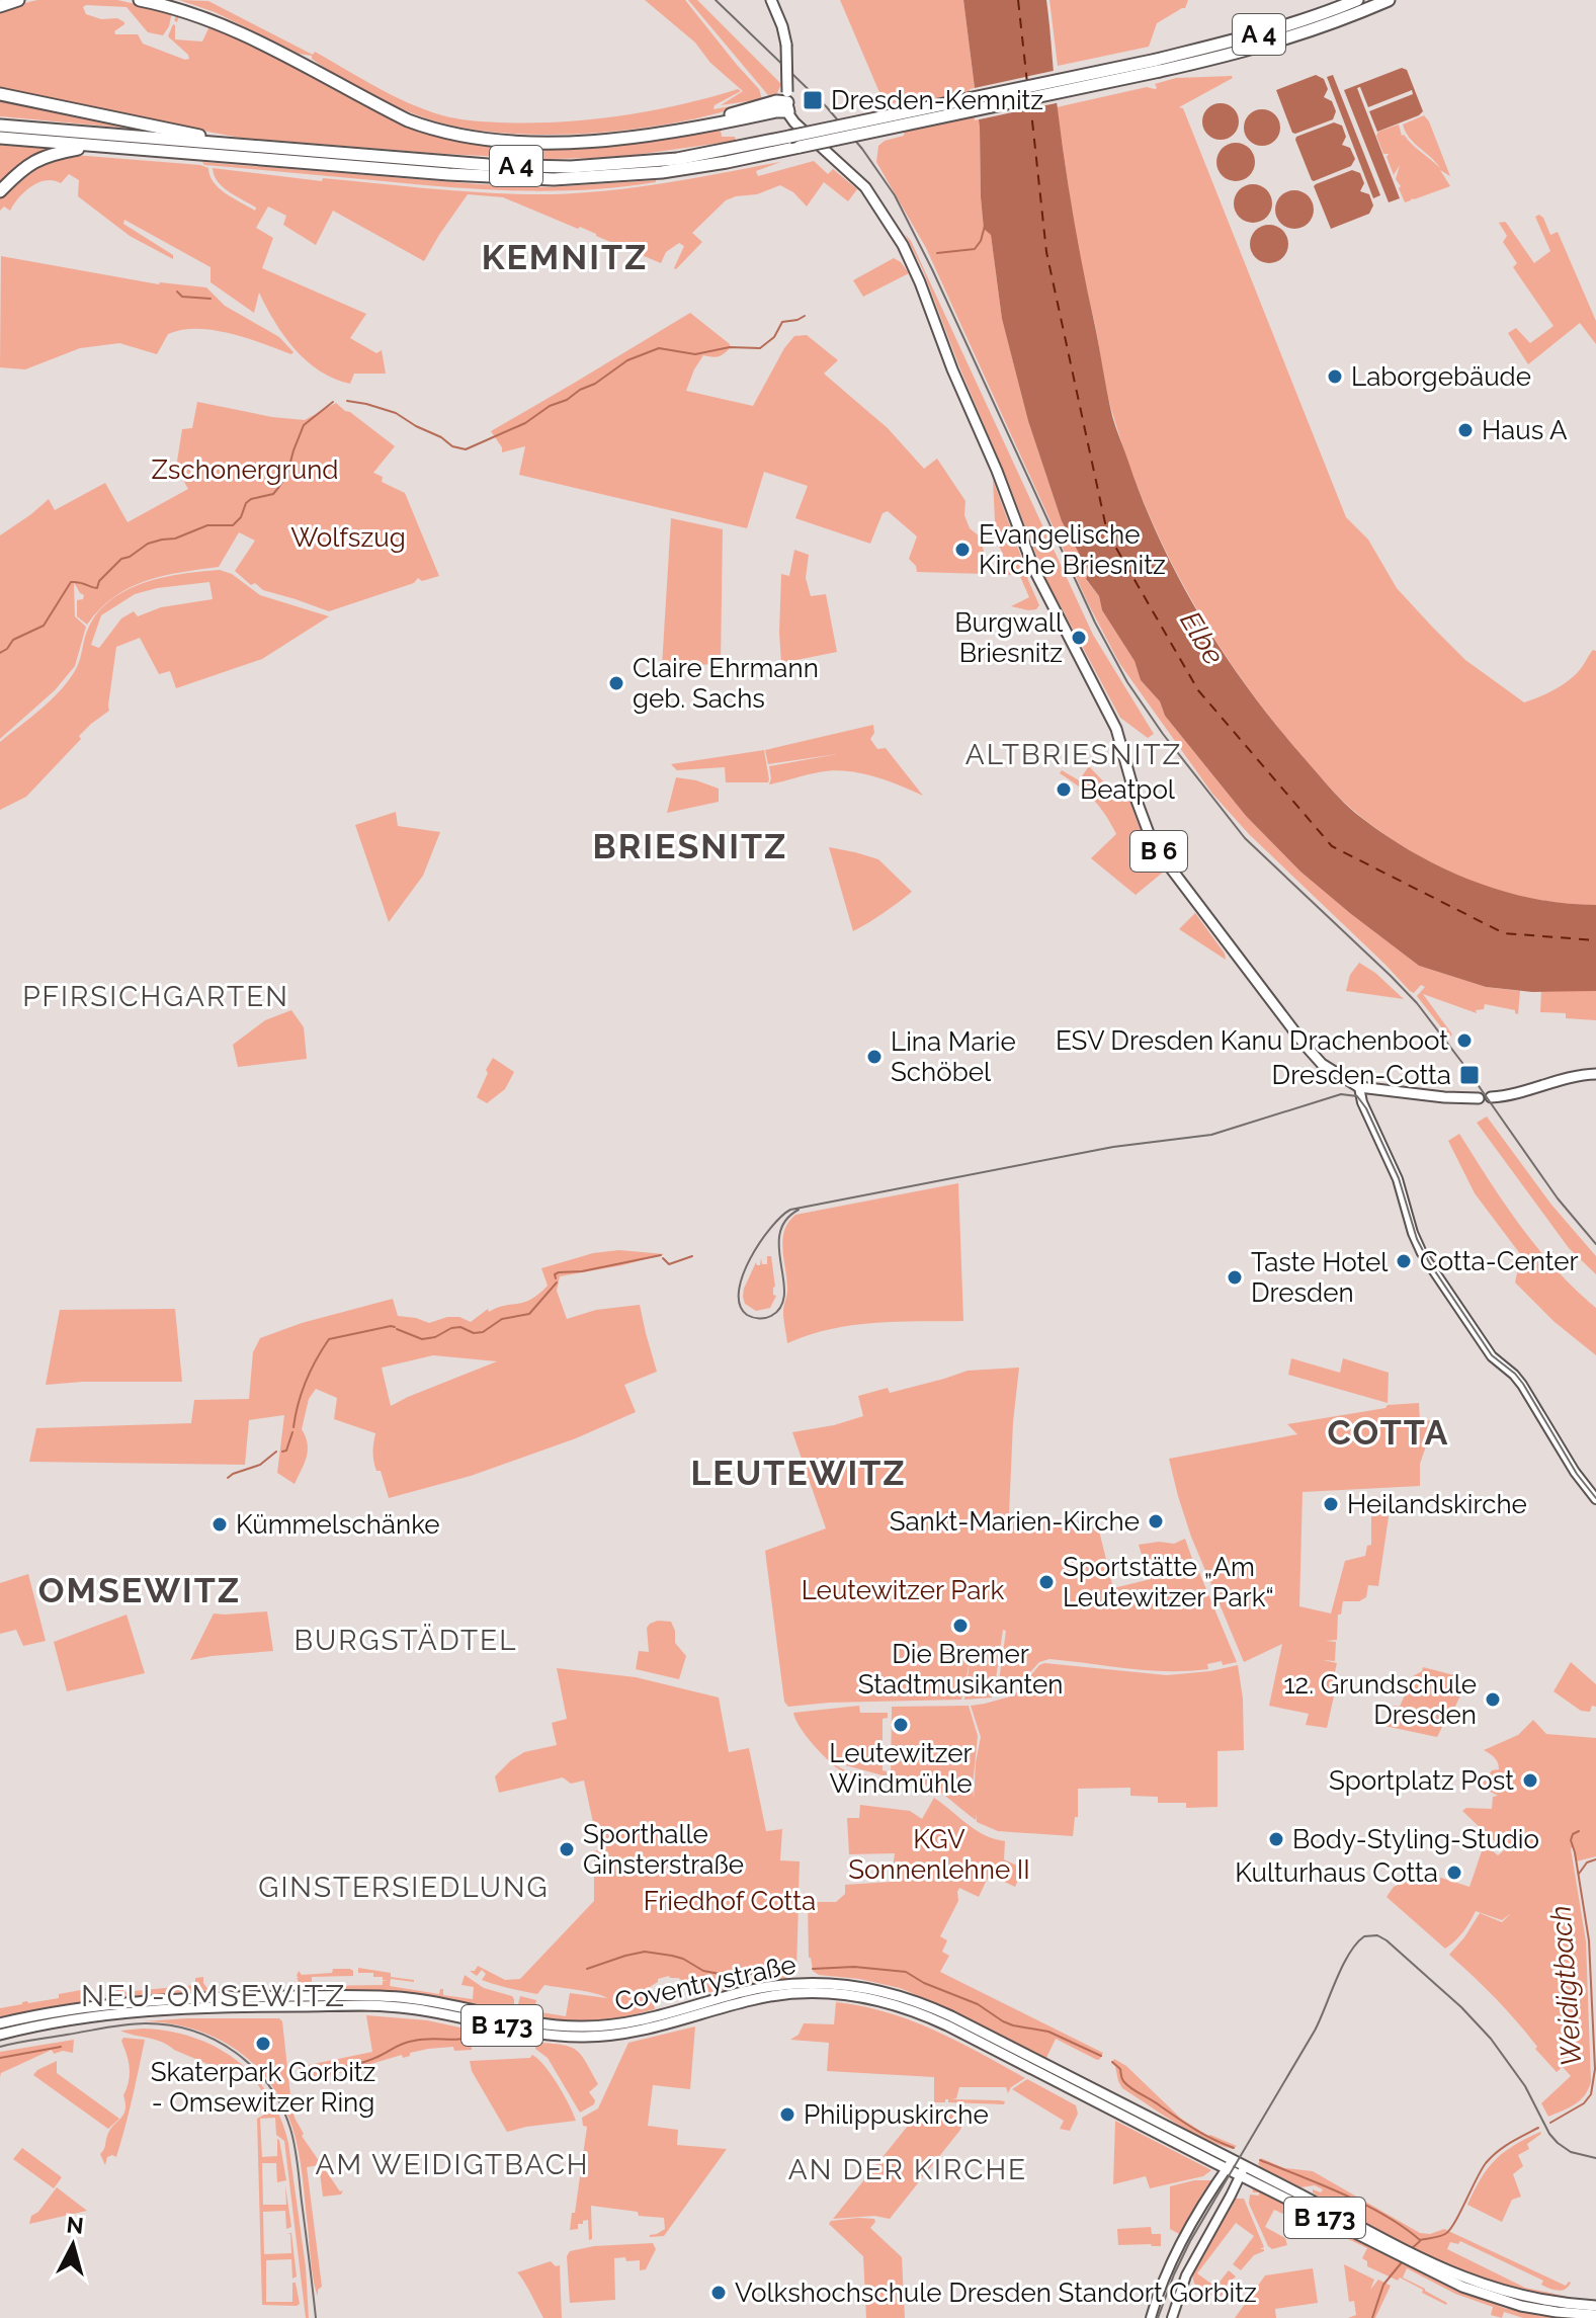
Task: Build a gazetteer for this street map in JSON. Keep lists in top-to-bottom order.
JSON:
{
  "streets": {
    "highway": ["A 4"],
    "main road": ["B 6", "Coventrystraße", "B 173"]
  },
  "districts": [
    "KEMNITZ",
    "ALTBRIESNITZ",
    "BRIESNITZ",
    "PFIRSICHGARTEN",
    "COTTA",
    "LEUTEWITZ",
    "OMSEWITZ",
    "BURGSTÄDTEL",
    "GINSTERSIEDLUNG",
    "NEU-OMSEWITZ",
    "AM WEIDIGTBACH",
    "AN DER KIRCHE"
  ],
  "water": ["Elbe", "Weidigtbach"],
  "parks": [
    "Zschonergrund",
    "Wolfszug",
    "Leutewitzer Park",
    "KGV Sonnenlehne II",
    "Friedhof Cotta"
  ],
  "places": {
    "transit": ["Dresden-Kemnitz", "Dresden-Cotta"],
    "other": [
      "Laborgebäude",
      "Haus A",
      "Evangelische Kirche Briesnitz",
      "Burgwall Briesnitz",
      "Claire Ehrmann geb. Sachs",
      "Beatpol",
      "ESV Dresden Kanu Drachenboot",
      "Lina Marie Schöbel",
      "Cotta-Center",
      "Taste Hotel Dresden",
      "Heilandskirche",
      "Sankt-Marien-Kirche",
      "Kümmelschänke",
      "Sportstätte „Am Leutewitzer Park“",
      "Die Bremer Stadtmusikanten",
      "12. Grundschule Dresden",
      "Leutewitzer Windmühle",
      "Sportplatz Post",
      "Body-Styling-Studio",
      "Sporthalle Ginsterstraße",
      "Kulturhaus Cotta",
      "Skaterpark Gorbitz - Omsewitzer Ring",
      "Philippuskirche",
      "Volkshochschule Dresden Standort Gorbitz"
    ]
  },
  "north": "top"
}
